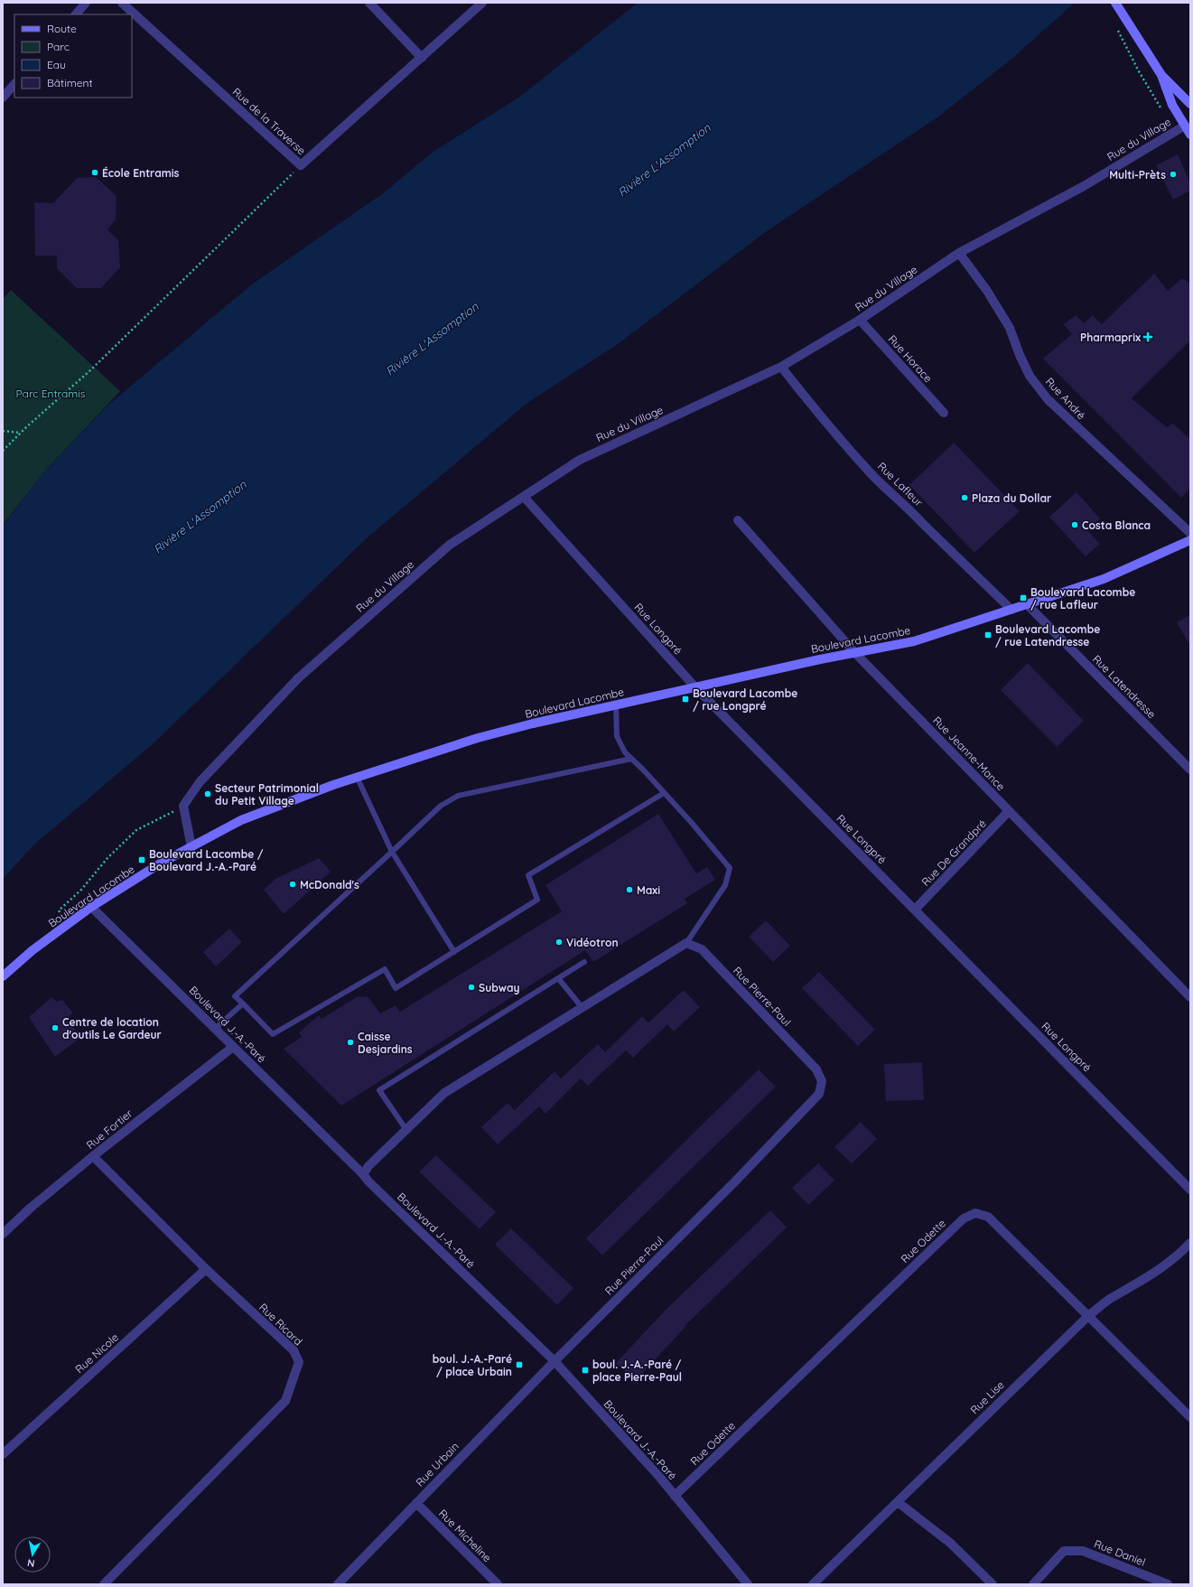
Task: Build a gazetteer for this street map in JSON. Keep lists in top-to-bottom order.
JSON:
{
  "streets": {
    "main road": ["Boulevard Lacombe"],
    "street": [
      "Rue de la Traverse",
      "Rue du Village",
      "Rue Horace",
      "Rue André",
      "Rue Lafleur",
      "Rue Longpré",
      "Rue Latendresse",
      "Rue Jeanne-Mance",
      "Rue De Grandpré",
      "Rue Pierre-Paul",
      "Boulevard J.-A.-Paré",
      "Rue Fortier",
      "Rue Odette",
      "Rue Ricard",
      "Rue Nicole",
      "Rue Lise",
      "Rue Urbain",
      "Rue Micheline",
      "Rue Daniel"
    ]
  },
  "crossings": [
    ["Rue du Village", "Rue Horace"],
    ["Rue du Village", "Rue André"],
    ["Rue du Village", "Rue Lafleur"],
    ["Rue du Village", "Rue Longpré"],
    ["Rue Lafleur", "Boulevard Lacombe"],
    ["Rue Longpré", "Boulevard Lacombe"],
    ["Rue Longpré", "Rue De Grandpré"],
    ["Boulevard Lacombe", "Rue Latendresse"],
    ["Boulevard Lacombe", "Rue Jeanne-Mance"],
    ["Boulevard Lacombe", "Boulevard J.-A.-Paré"],
    ["Rue Jeanne-Mance", "Rue De Grandpré"],
    ["Rue Pierre-Paul", "Boulevard J.-A.-Paré"],
    ["Rue Pierre-Paul", "Rue Urbain"],
    ["Boulevard J.-A.-Paré", "Rue Fortier"],
    ["Boulevard J.-A.-Paré", "Rue Odette"],
    ["Boulevard J.-A.-Paré", "Rue Urbain"],
    ["Rue Fortier", "Rue Ricard"],
    ["Rue Odette", "Rue Lise"],
    ["Rue Ricard", "Rue Nicole"],
    ["Rue Urbain", "Rue Micheline"]
  ],
  "water": ["Rivière L'Assomption"],
  "parks": ["Parc Entramis"],
  "places": {
    "other": [
      "École Entramis",
      "Multi-Prèts",
      "Plaza du Dollar",
      "Costa Blanca",
      "Secteur Patrimonial du Petit Village",
      "McDonald's",
      "Maxi",
      "Vidéotron",
      "Subway",
      "Centre de location d'outils Le Gardeur",
      "Caisse Desjardins"
    ],
    "health": ["Pharmaprix"],
    "transit": [
      "Boulevard Lacombe / rue Lafleur",
      "Boulevard Lacombe / rue Latendresse",
      "Boulevard Lacombe / rue Longpré",
      "Boulevard Lacombe / Boulevard J.-A.-Paré",
      "boul. J.-A.-Paré / place Urbain",
      "boul. J.-A.-Paré / place Pierre-Paul"
    ]
  },
  "legend": [
    "Route",
    "Parc",
    "Eau",
    "Bâtiment"
  ],
  "north": "bottom"
}
